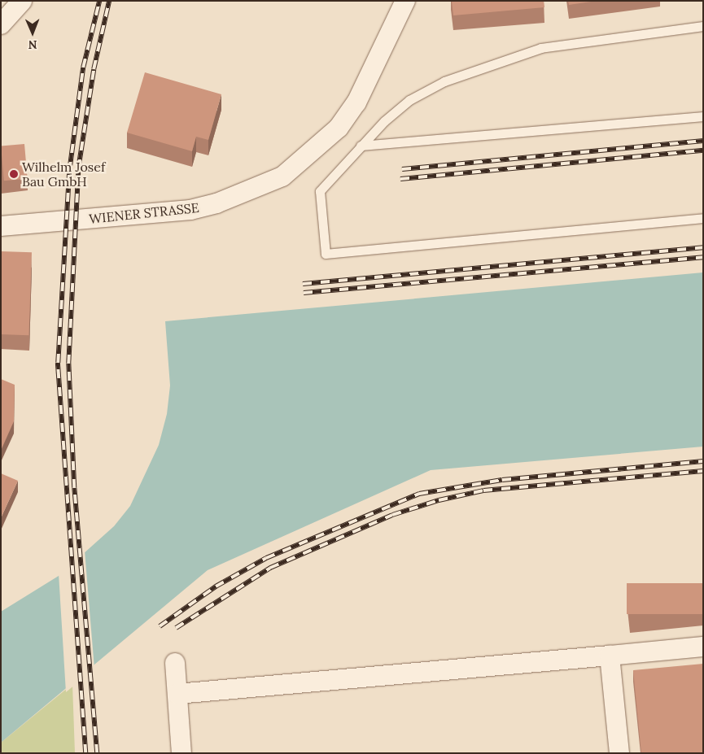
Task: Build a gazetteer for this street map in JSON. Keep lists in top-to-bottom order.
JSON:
{
  "streets": {
    "street": ["WIENER STRASSE"]
  },
  "places": ["Wilhelm Josef Bau GmbH"],
  "north": "bottom"
}
